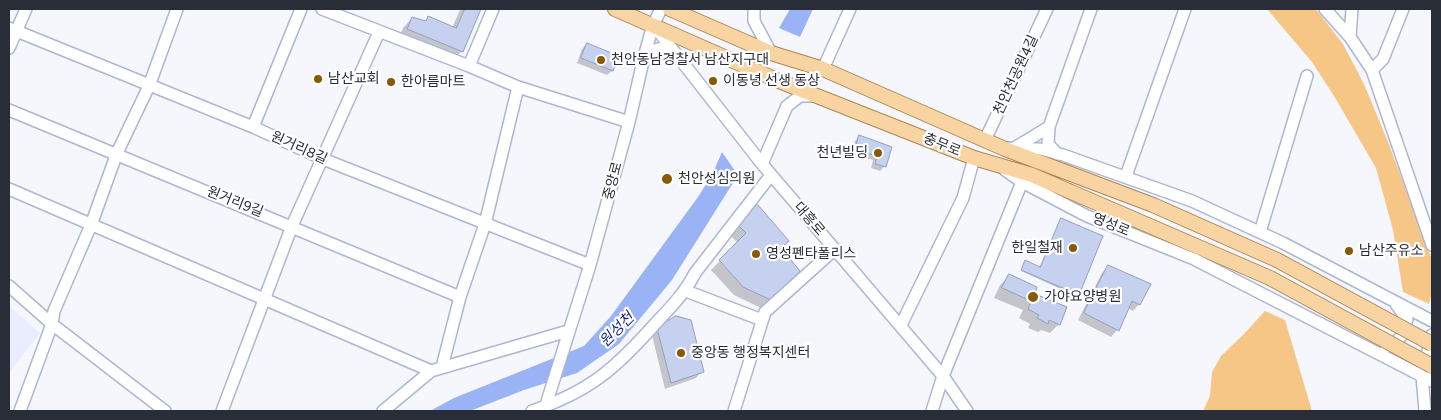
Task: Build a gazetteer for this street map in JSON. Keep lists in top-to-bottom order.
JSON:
{
  "streets": {
    "main road": ["충무로"],
    "street": [
      "천안천공원4길",
      "원거리8길",
      "중앙로",
      "원거리9길",
      "대흥로",
      "영성로"
    ]
  },
  "crossings": [
    ["천안천공원4길", "충무로"],
    ["충무로", "중앙로"],
    ["충무로", "대흥로"],
    ["충무로", "영성로"],
    ["원거리8길", "중앙로"],
    ["중앙로", "대흥로"]
  ],
  "water": ["원성천"],
  "places": [
    "천안동남경찰서 남산지구대",
    "남산교회",
    "이동녕 선생 동상",
    "한아름마트",
    "천년빌딩",
    "천안성심의원",
    "한일철재",
    "남산주유소",
    "영성펜타폴리스",
    "가야요양병원",
    "중앙동 행정복지센터"
  ]
}
